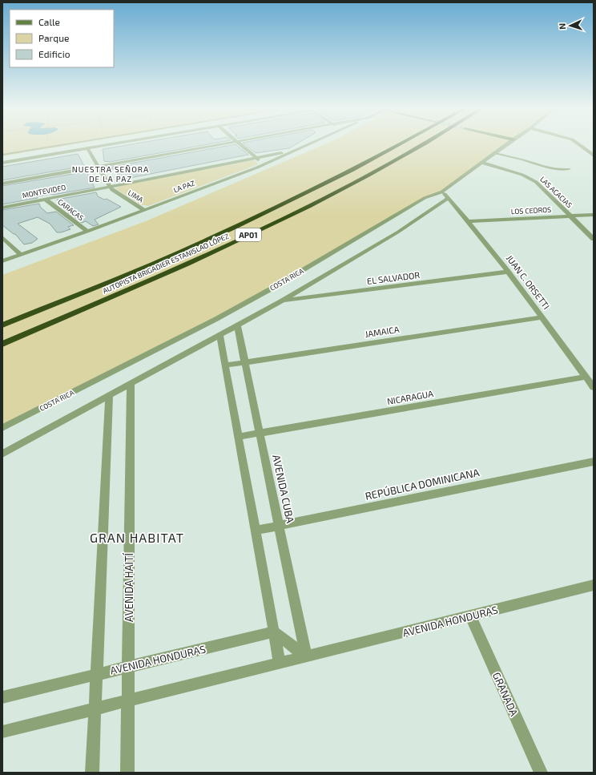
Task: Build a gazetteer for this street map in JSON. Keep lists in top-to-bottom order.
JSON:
{
  "streets": {
    "highway": ["AP01", "AUTOPISTA BRIGADIER ESTANISLAO LÓPEZ"],
    "street": [
      "LA PAZ",
      "MONTEVIDEO",
      "LAS ACACIAS",
      "LIMA",
      "CARACAS",
      "LOS CEDROS",
      "EL SALVADOR",
      "COSTA RICA",
      "JUAN C. ORSETTI",
      "JAMAICA",
      "NICARAGUA",
      "REPÚBLICA DOMINICANA",
      "AVENIDA CUBA",
      "AVENIDA HAITÍ",
      "AVENIDA HONDURAS",
      "GRANADA"
    ]
  },
  "crossings": [
    ["LA PAZ", "MONTEVIDEO"],
    ["LA PAZ", "LIMA"],
    ["LA PAZ", "CARACAS"],
    ["MONTEVIDEO", "LIMA"],
    ["MONTEVIDEO", "CARACAS"],
    ["LAS ACACIAS", "LOS CEDROS"],
    ["LAS ACACIAS", "COSTA RICA"],
    ["LOS CEDROS", "JUAN C. ORSETTI"],
    ["EL SALVADOR", "COSTA RICA"],
    ["EL SALVADOR", "JUAN C. ORSETTI"],
    ["COSTA RICA", "JUAN C. ORSETTI"],
    ["COSTA RICA", "AVENIDA CUBA"],
    ["COSTA RICA", "AVENIDA HAITÍ"],
    ["JUAN C. ORSETTI", "JAMAICA"],
    ["JUAN C. ORSETTI", "NICARAGUA"],
    ["JAMAICA", "AVENIDA CUBA"],
    ["NICARAGUA", "AVENIDA CUBA"],
    ["REPÚBLICA DOMINICANA", "AVENIDA CUBA"],
    ["AVENIDA CUBA", "AVENIDA HONDURAS"],
    ["AVENIDA HAITÍ", "AVENIDA HONDURAS"],
    ["AVENIDA HONDURAS", "GRANADA"]
  ],
  "districts": ["NUESTRA SEÑORA DE LA PAZ", "GRAN HABITAT"],
  "legend": ["Calle", "Parque", "Edificio"],
  "north": "left"
}
